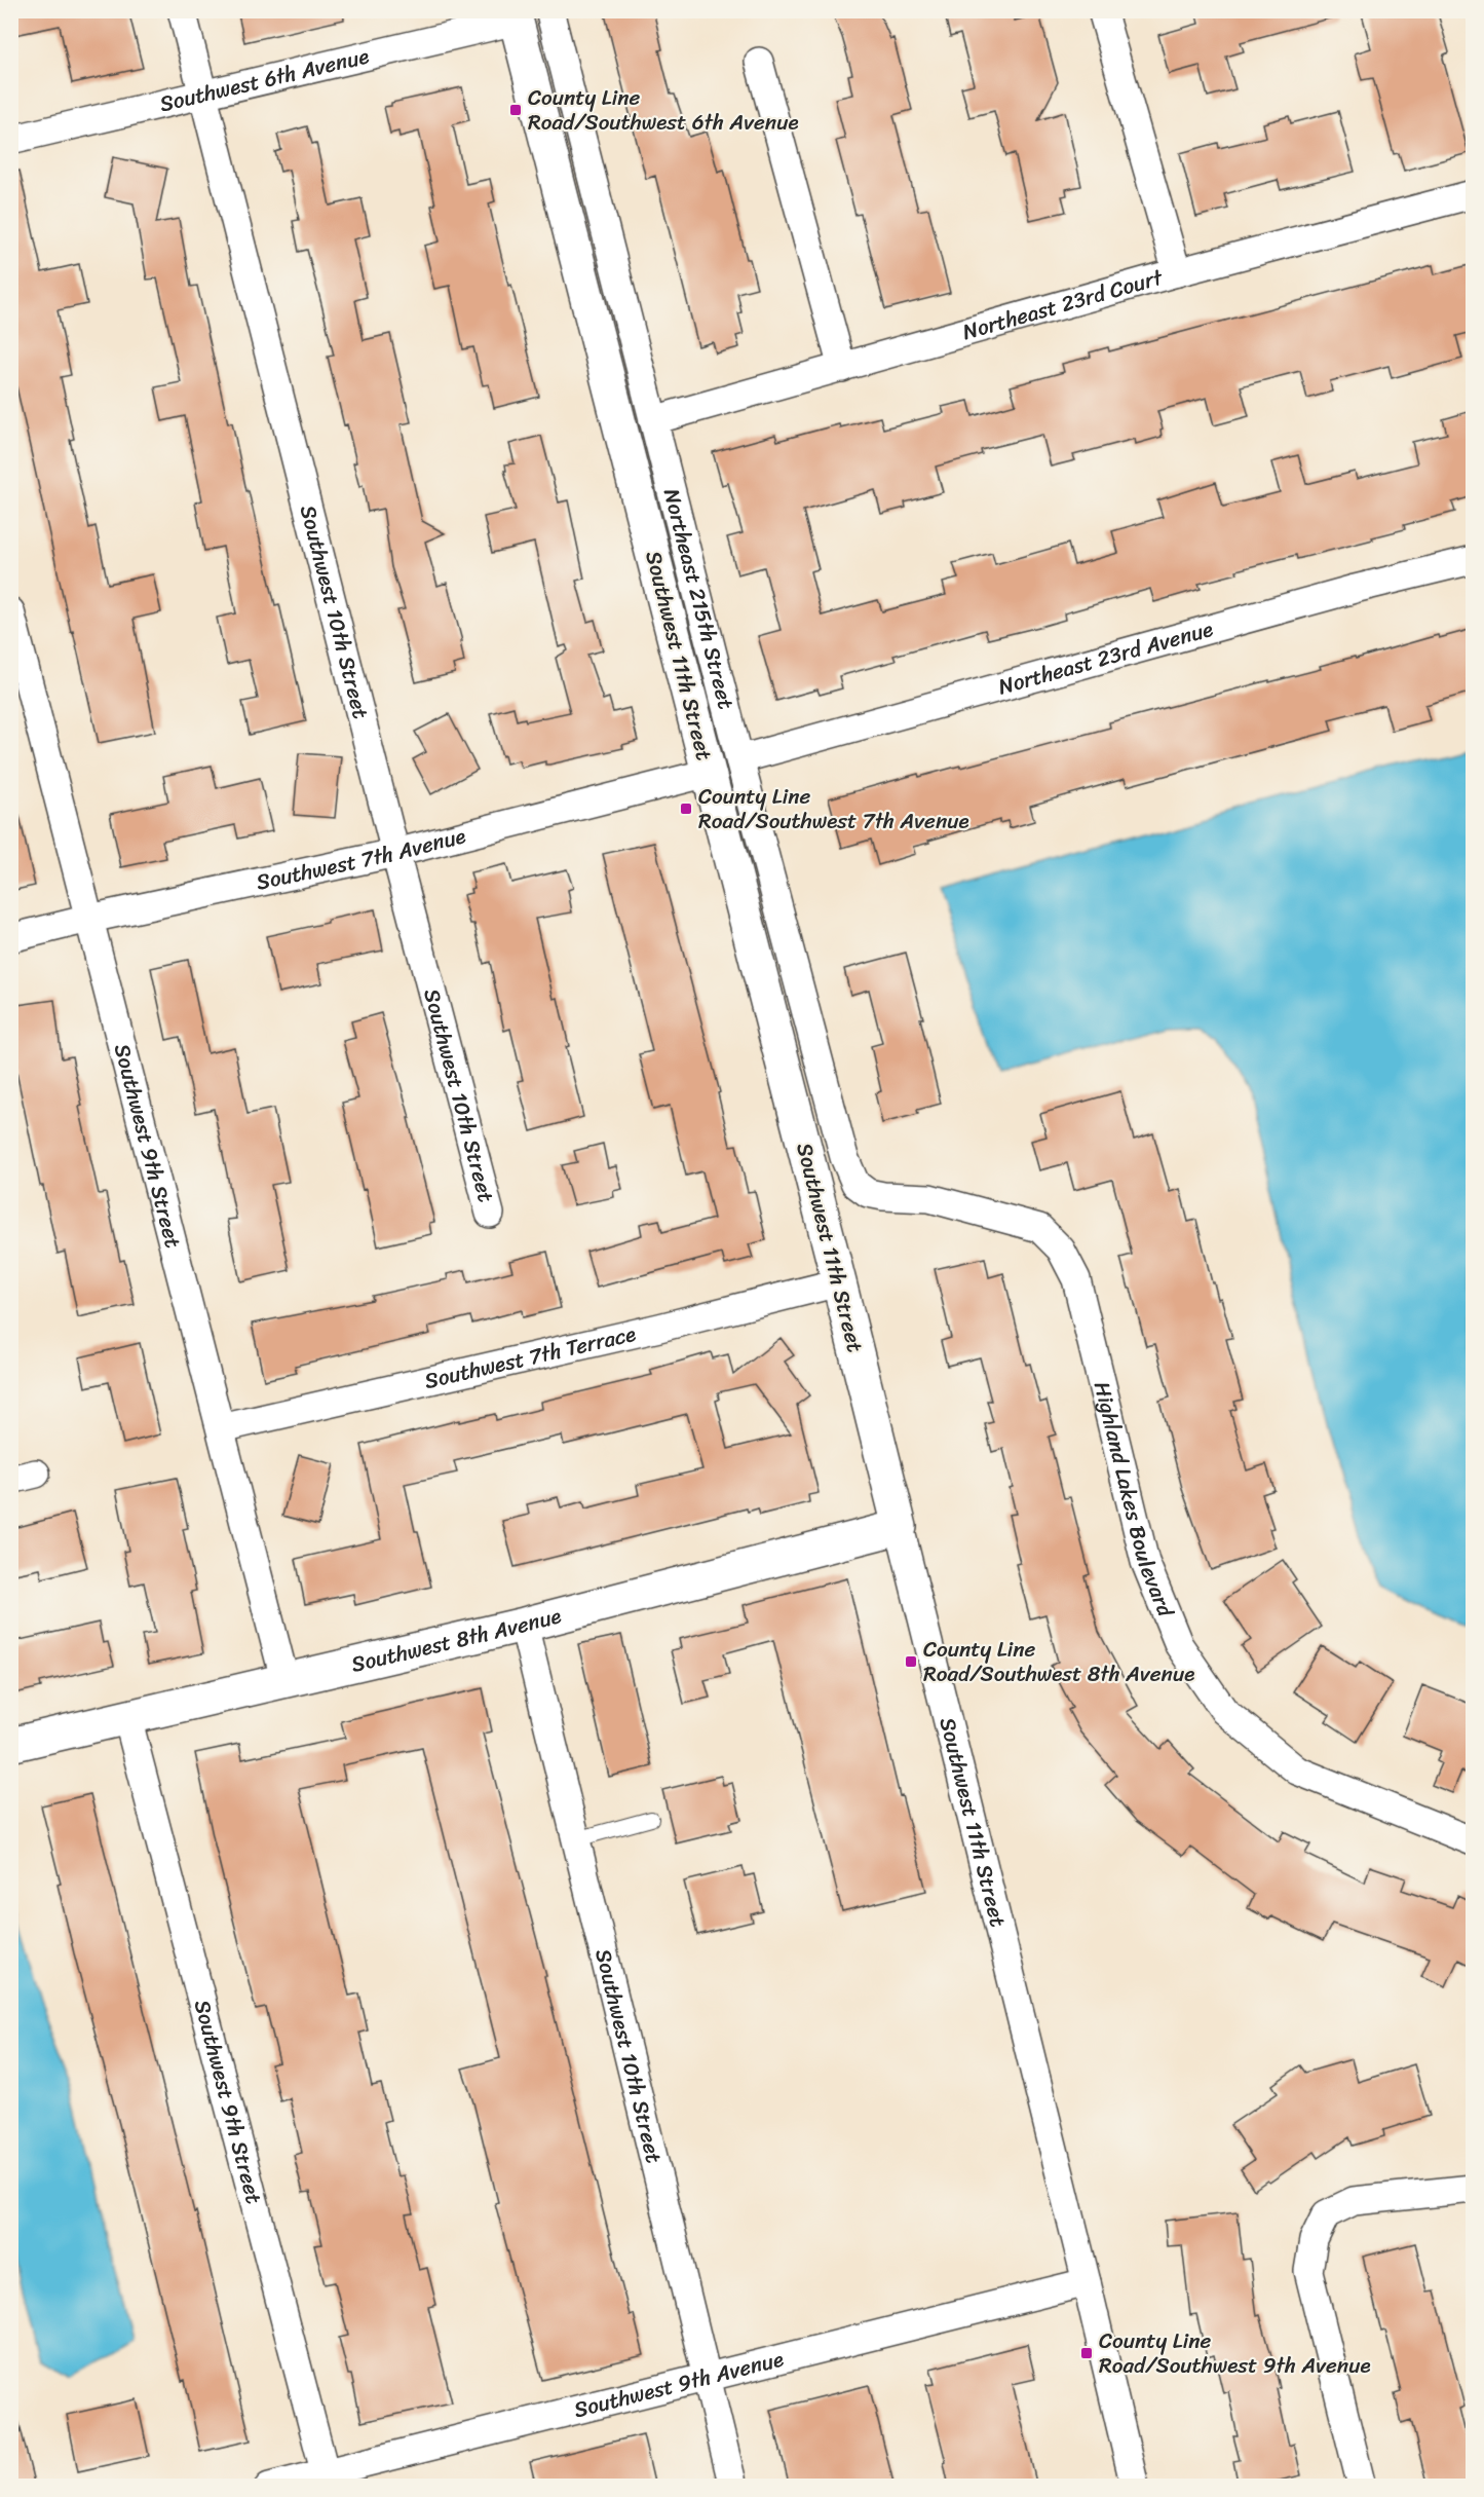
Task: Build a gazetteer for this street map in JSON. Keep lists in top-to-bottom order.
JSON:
{
  "streets": {
    "street": [
      "Southwest 6th Avenue",
      "Northeast 23rd Court",
      "Northeast 215th Street",
      "Southwest 10th Street",
      "Southwest 11th Street",
      "Northeast 23rd Avenue",
      "Southwest 7th Avenue",
      "Southwest 9th Street",
      "Southwest 7th Terrace",
      "Highland Lakes Boulevard",
      "Southwest 8th Avenue",
      "Southwest 9th Avenue"
    ]
  },
  "crossings": [
    ["Southwest 6th Avenue", "Southwest 10th Street"],
    ["Southwest 6th Avenue", "Southwest 11th Street"],
    ["Northeast 23rd Court", "Northeast 215th Street"],
    ["Northeast 215th Street", "Northeast 23rd Avenue"],
    ["Northeast 215th Street", "Highland Lakes Boulevard"],
    ["Southwest 10th Street", "Southwest 7th Avenue"],
    ["Southwest 10th Street", "Southwest 8th Avenue"],
    ["Southwest 10th Street", "Southwest 9th Avenue"],
    ["Southwest 11th Street", "Southwest 7th Avenue"],
    ["Southwest 11th Street", "Southwest 7th Terrace"],
    ["Southwest 11th Street", "Southwest 8th Avenue"],
    ["Southwest 11th Street", "Southwest 9th Avenue"],
    ["Southwest 7th Avenue", "Southwest 9th Street"],
    ["Southwest 9th Street", "Southwest 7th Terrace"],
    ["Southwest 9th Street", "Southwest 8th Avenue"],
    ["Southwest 9th Street", "Southwest 9th Avenue"]
  ],
  "places": {
    "transit": [
      "County Line Road/Southwest 6th Avenue",
      "County Line Road/Southwest 7th Avenue",
      "County Line Road/Southwest 8th Avenue",
      "County Line Road/Southwest 9th Avenue"
    ]
  }
}
